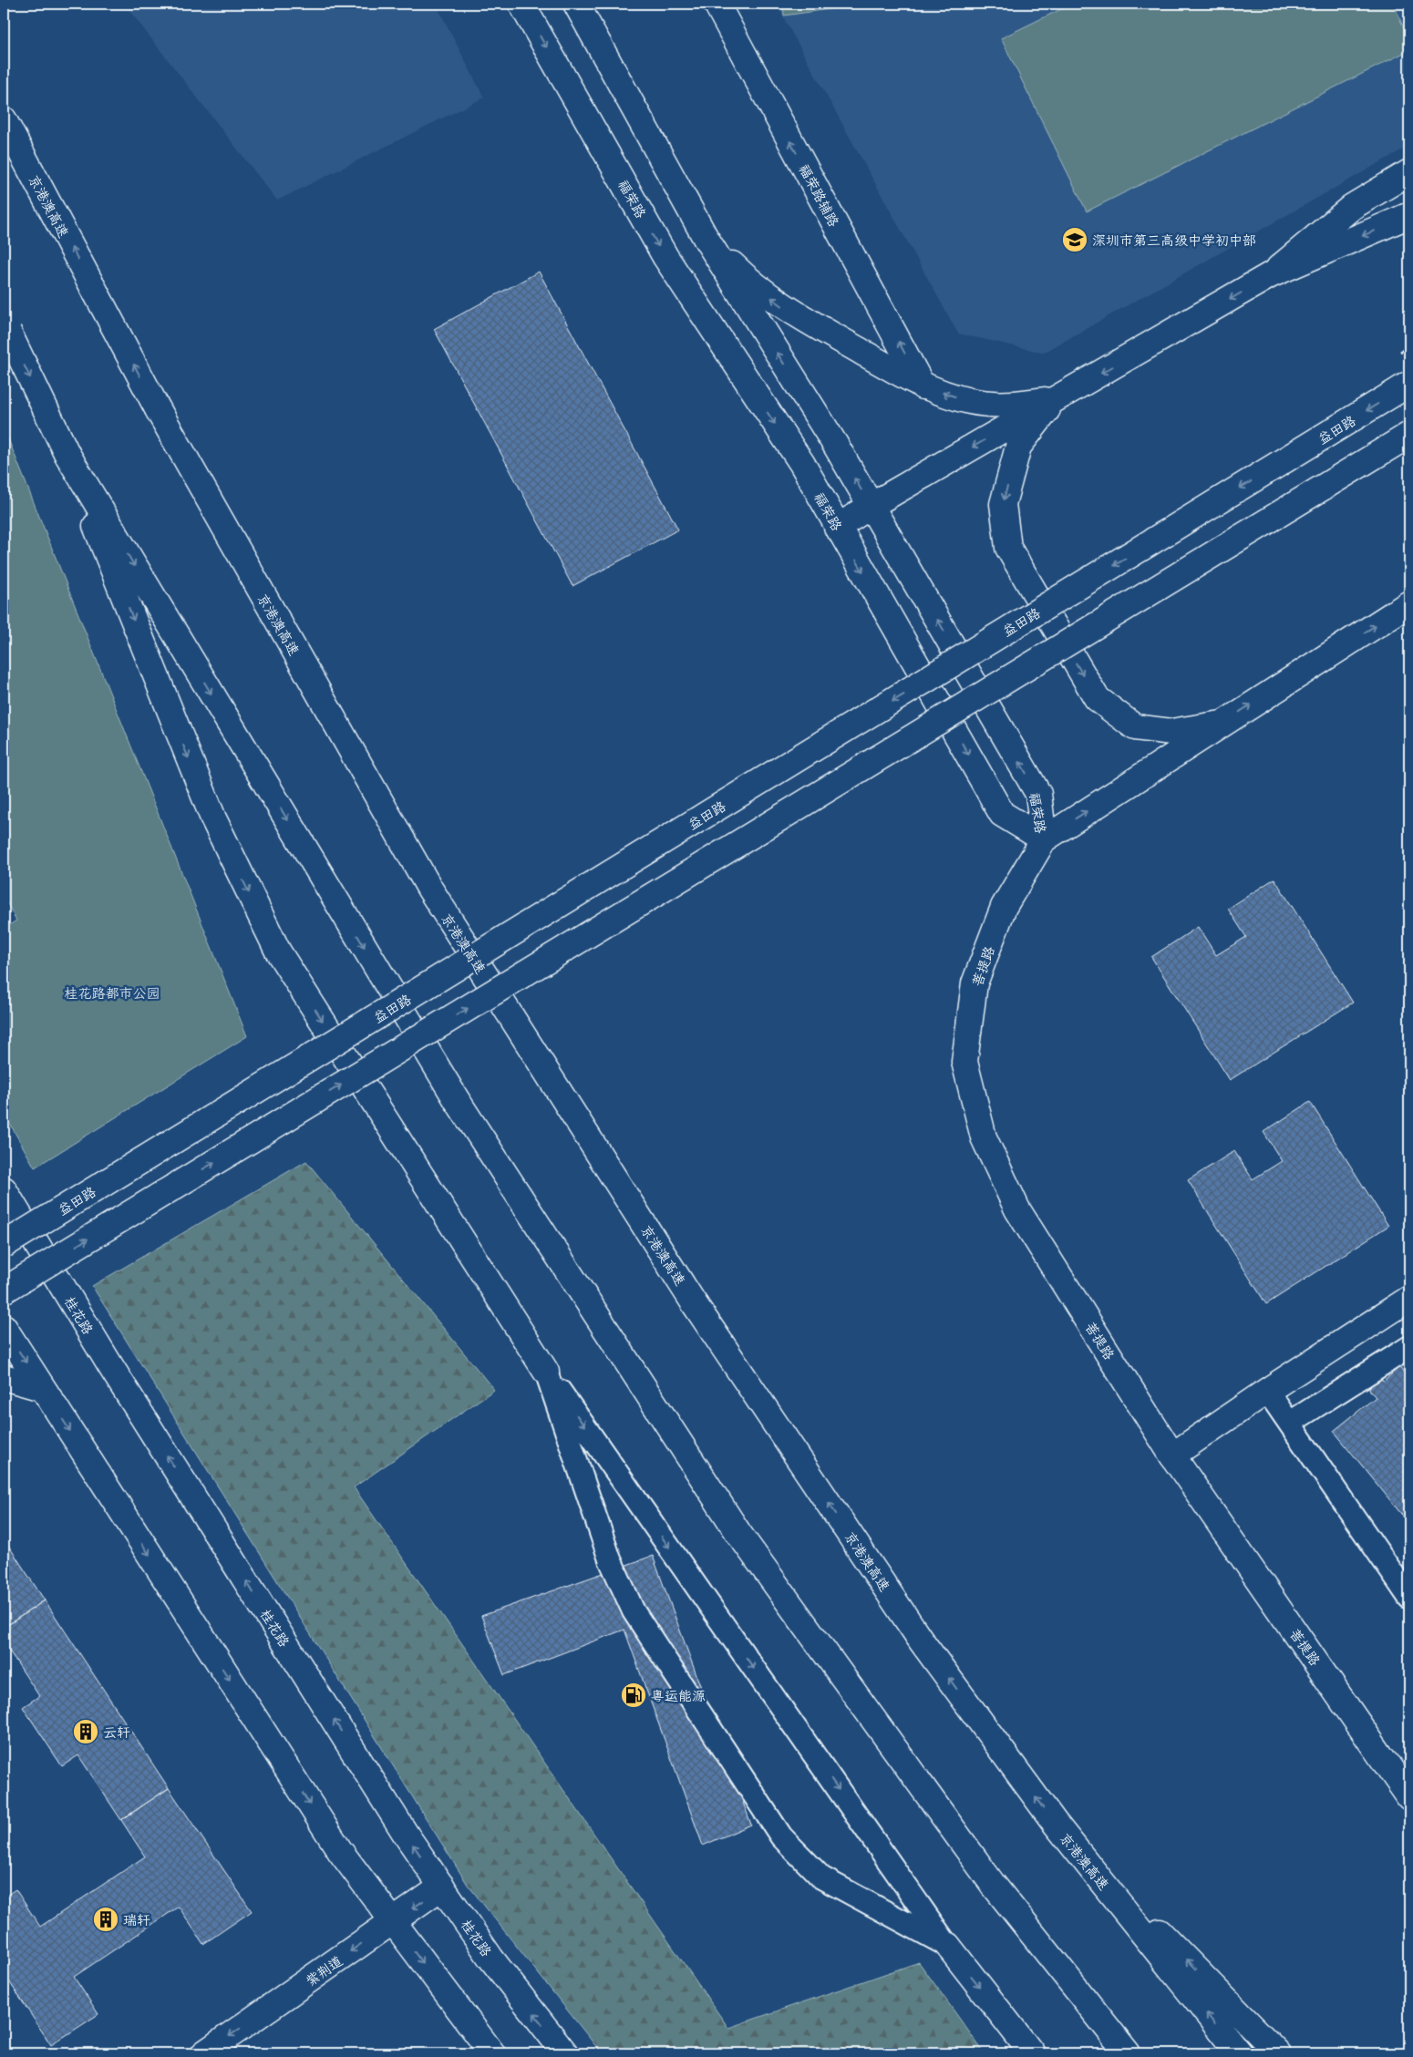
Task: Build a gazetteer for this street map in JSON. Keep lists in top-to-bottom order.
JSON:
{
  "streets": {
    "main road": [
      "福荣路辅路",
      "福荣路",
      "京港澳高速",
      "益田路",
      "菩提路",
      "桂花路",
      "紫荆道"
    ]
  },
  "crossings": [
    ["福荣路", "菩提路"],
    ["桂花路", "紫荆道"]
  ],
  "one_way": ["福荣路辅路", "紫荆道"],
  "parks": ["桂花路都市公园"],
  "places": {
    "school or university": ["深圳市第三高级中学初中部"],
    "fuel station": ["粤运能源"],
    "building": ["云轩", "瑞轩"]
  }
}
